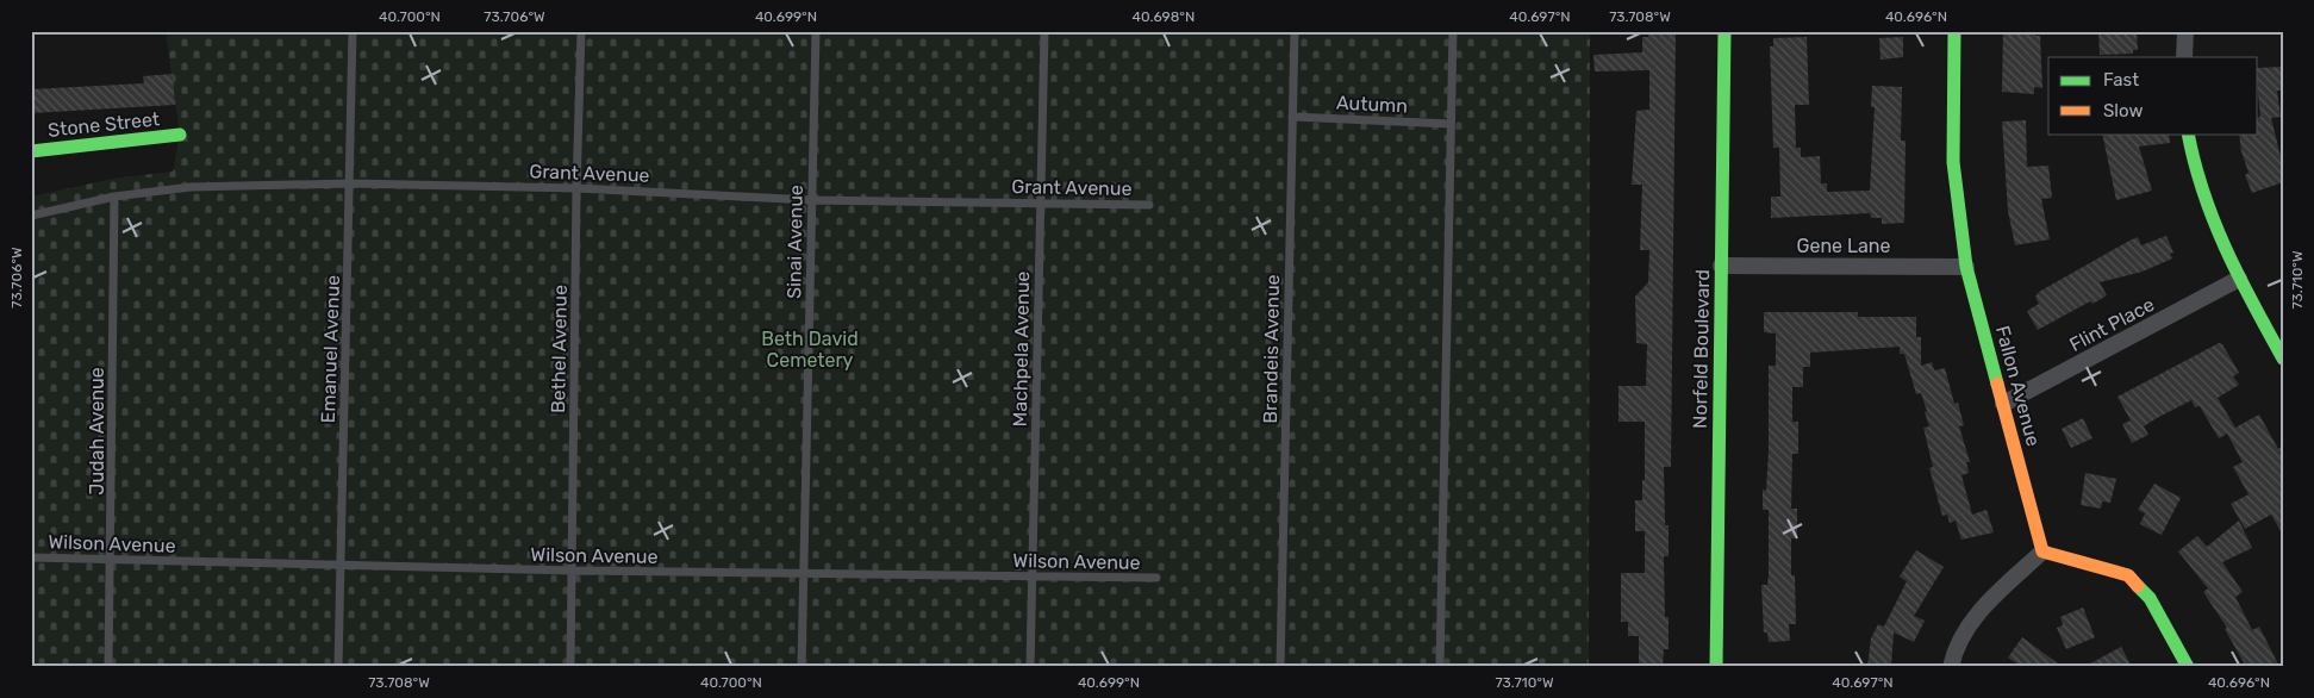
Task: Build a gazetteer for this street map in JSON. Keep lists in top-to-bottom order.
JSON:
{
  "streets": {
    "street": [
      "Stone Street",
      "Gene Lane",
      "Flint Place",
      "Norfeld Boulevard",
      "Fallon Avenue"
    ],
    "lane": [
      "Autumn",
      "Grant Avenue",
      "Sinai Avenue",
      "Emanuel Avenue",
      "Bethel Avenue",
      "Machpela Avenue",
      "Brandeis Avenue",
      "Judah Avenue",
      "Wilson Avenue"
    ]
  },
  "crossings": [
    ["Autumn", "Brandeis Avenue"],
    ["Grant Avenue", "Sinai Avenue"],
    ["Grant Avenue", "Emanuel Avenue"],
    ["Grant Avenue", "Bethel Avenue"],
    ["Grant Avenue", "Machpela Avenue"],
    ["Grant Avenue", "Judah Avenue"],
    ["Sinai Avenue", "Wilson Avenue"],
    ["Gene Lane", "Norfeld Boulevard"],
    ["Gene Lane", "Fallon Avenue"],
    ["Flint Place", "Fallon Avenue"],
    ["Emanuel Avenue", "Wilson Avenue"],
    ["Bethel Avenue", "Wilson Avenue"],
    ["Machpela Avenue", "Wilson Avenue"],
    ["Judah Avenue", "Wilson Avenue"]
  ],
  "parks": ["Beth David Cemetery"],
  "legend": ["Fast", "Slow"],
  "coordinates": [
    "40.700°N",
    "73.706°W",
    "40.699°N",
    "40.698°N",
    "40.697°N",
    "73.708°W",
    "40.696°N",
    "73.710°W"
  ]
}
